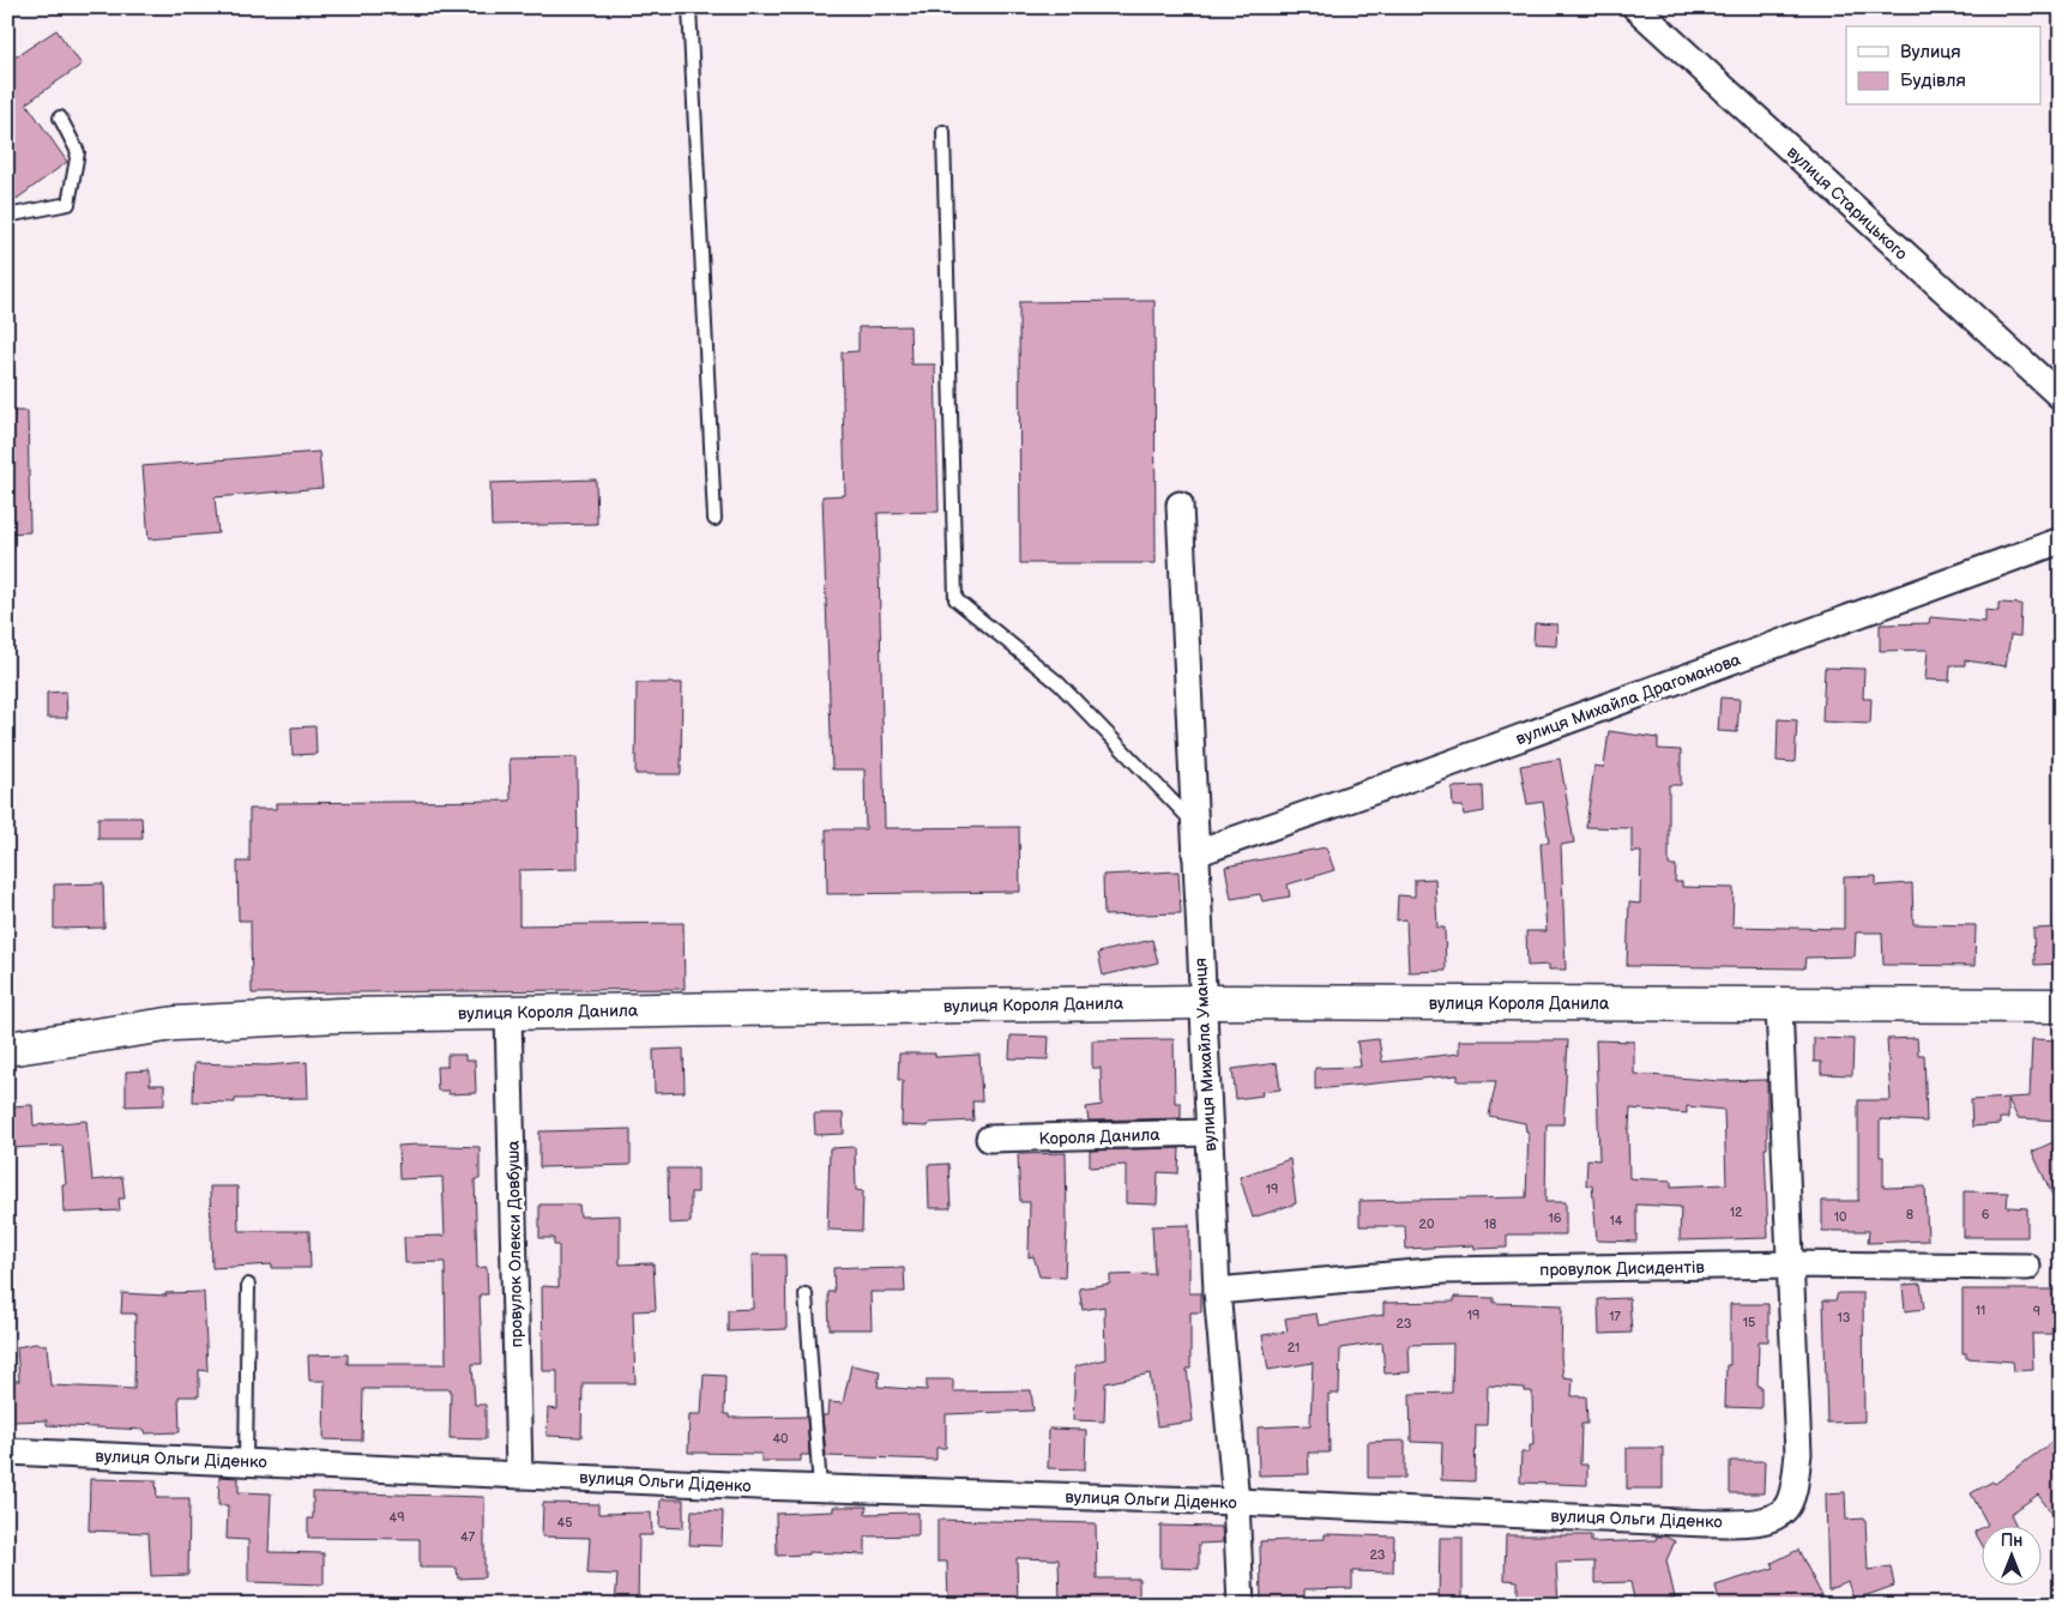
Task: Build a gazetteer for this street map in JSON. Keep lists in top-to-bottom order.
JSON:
{
  "streets": {
    "main road": ["вулиця Короля Данила"],
    "street": [
      "вулиця Старицького",
      "вулиця Михайла Драгоманова",
      "вулиця Михайла Уманця",
      "Короля Данила",
      "провулок Олекси Довбуша",
      "провулок Дисидентів",
      "вулиця Ольги Діденко"
    ]
  },
  "crossings": [
    ["вулиця Михайла Драгоманова", "вулиця Михайла Уманця"],
    ["вулиця Короля Данила", "вулиця Михайла Уманця"],
    ["вулиця Короля Данила", "провулок Олекси Довбуша"],
    ["вулиця Короля Данила", "вулиця Ольги Діденко"],
    ["вулиця Михайла Уманця", "Короля Данила"],
    ["вулиця Михайла Уманця", "провулок Дисидентів"],
    ["вулиця Михайла Уманця", "вулиця Ольги Діденко"],
    ["провулок Олекси Довбуша", "вулиця Ольги Діденко"],
    ["провулок Дисидентів", "вулиця Ольги Діденко"]
  ],
  "house_numbers": [
    "19",
    "12",
    "8",
    "6",
    "10",
    "16",
    "14",
    "20",
    "18",
    "11",
    "9",
    "19",
    "17",
    "13",
    "15",
    "23",
    "21",
    "40",
    "49",
    "45",
    "47",
    "23"
  ],
  "legend": ["Вулиця", "Будівля"],
  "north": "top"
}
